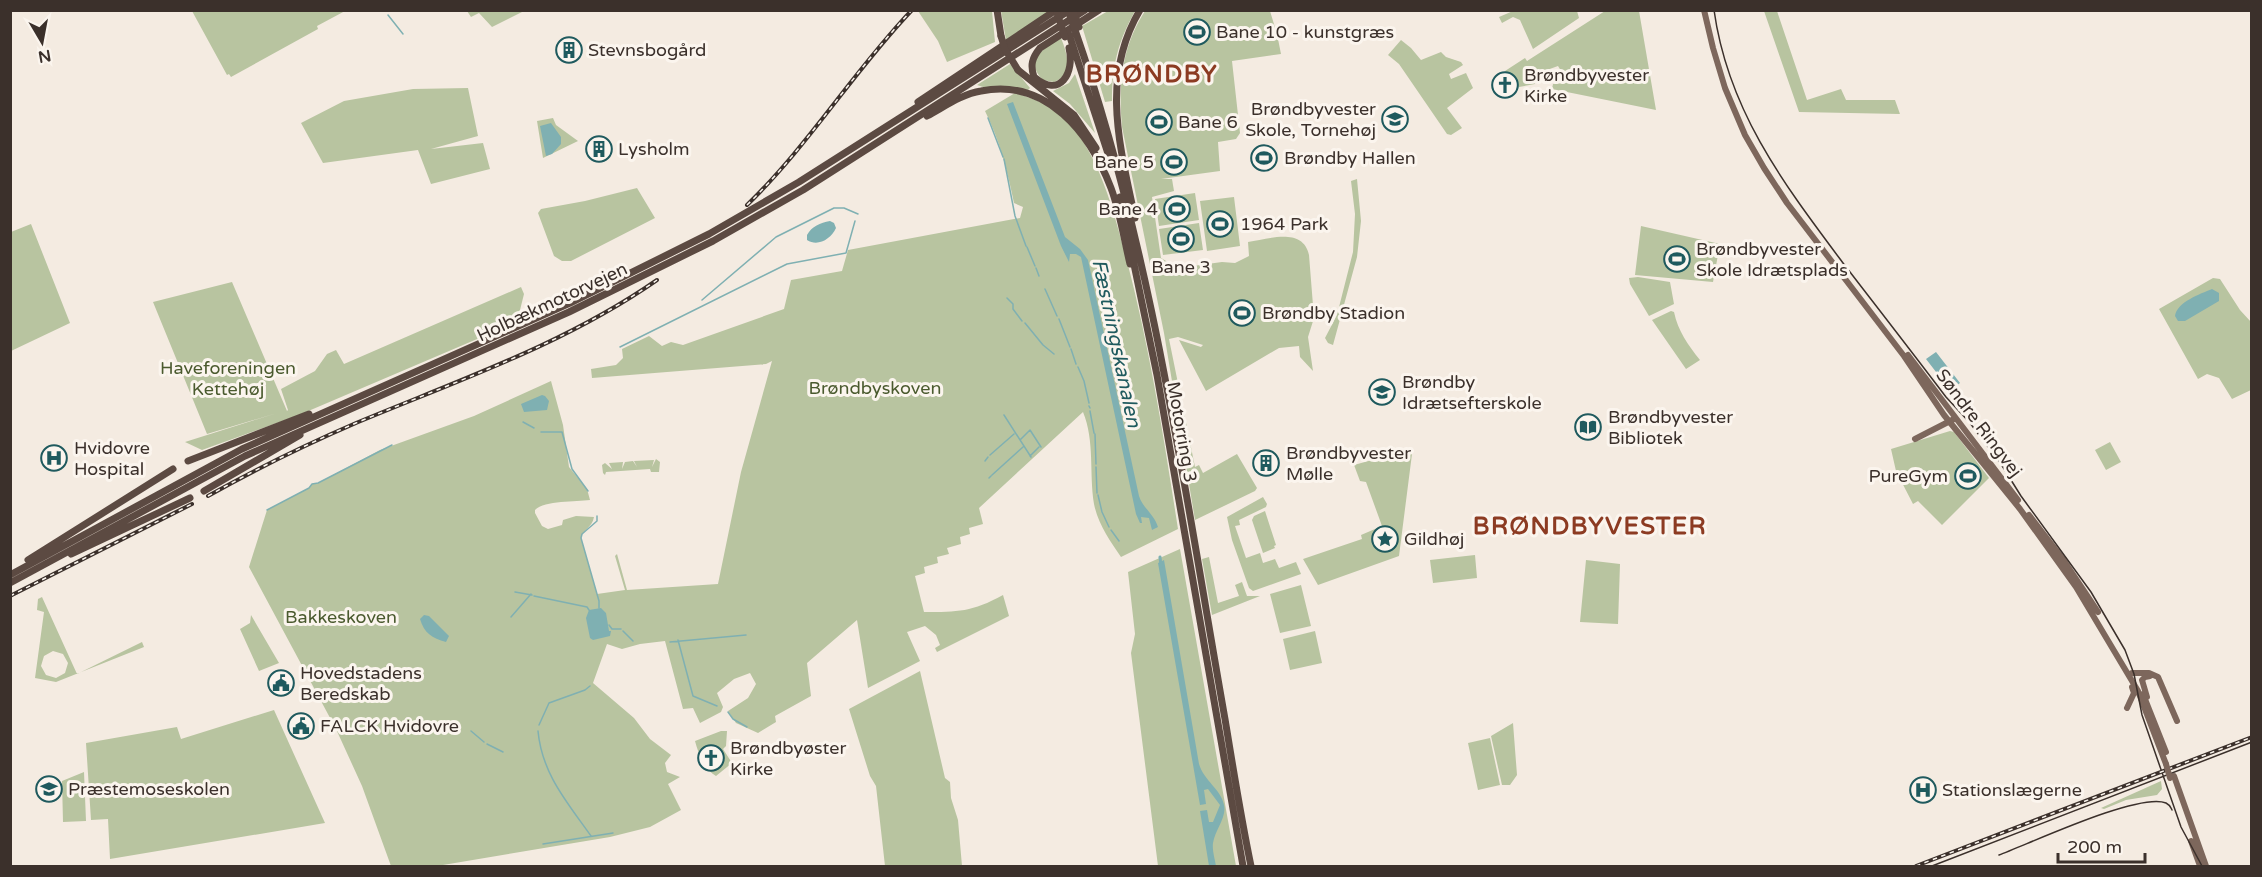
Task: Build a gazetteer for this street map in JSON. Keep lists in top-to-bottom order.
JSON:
{
  "streets": {
    "highway": ["Holbækmotorvejen", "Motorring 3"],
    "main road": ["Søndre Ringvej"]
  },
  "districts": ["BRØNDBY", "BRØNDBYVESTER"],
  "water": ["Fæstningskanalen"],
  "parks": ["Haveforeningen Kettehøj", "Brøndbyskoven", "Bakkeskoven"],
  "places": {
    "sports": [
      "Bane 10 - kunstgræs",
      "Bane 6",
      "Brøndby Hallen",
      "Bane 5",
      "Bane 4",
      "1964 Park",
      "Bane 3",
      "Brøndbyvester Skole Idrætsplads",
      "Brøndby Stadion",
      "PureGym"
    ],
    "building": ["Stevnsbogård", "Lysholm", "Brøndbyvester Mølle"],
    "church": ["Brøndbyvester Kirke", "Brøndbyøster Kirke"],
    "school or university": ["Brøndbyvester Skole, Tornehøj", "Brøndby Idrætsefterskole", "Præstemoseskolen"],
    "library": ["Brøndbyvester Bibliotek"],
    "hospital": ["Hvidovre Hospital", "Stationslægerne"],
    "place": ["Gildhøj"],
    "public building": ["Hovedstadens Beredskab", "FALCK Hvidovre"]
  },
  "scale_bar": "200 m",
  "north": "bottom"
}
